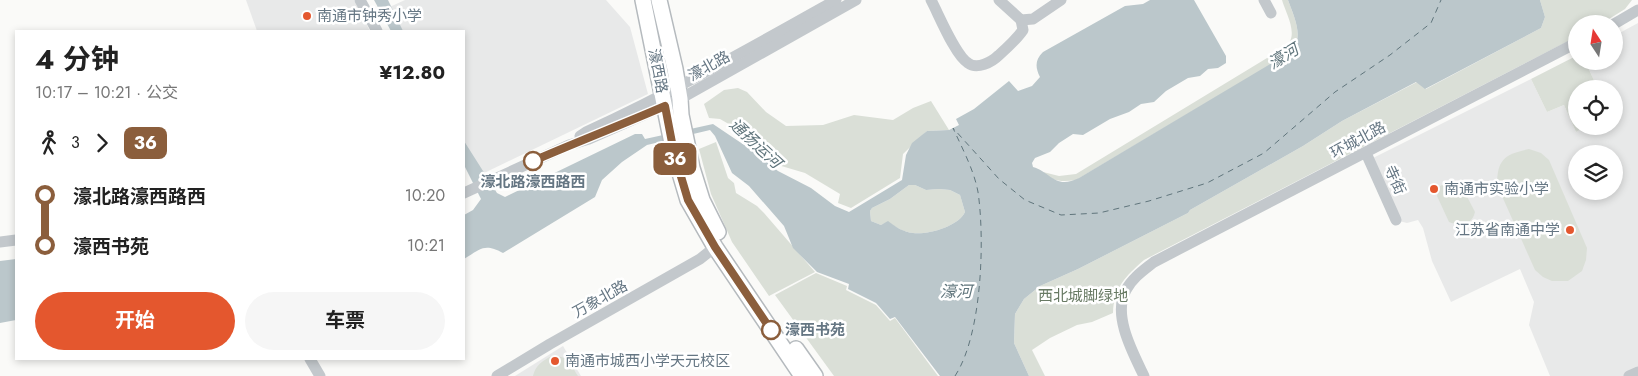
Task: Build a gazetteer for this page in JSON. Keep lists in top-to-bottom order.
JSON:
{
  "streets": {
    "main road": ["濠西路"],
    "street": [
      "濠北路",
      "环城北路",
      "寺街",
      "万象北路"
    ]
  },
  "crossings": [
    ["濠北路", "濠西路"],
    ["濠西路", "万象北路"],
    ["环城北路", "寺街"]
  ],
  "water": ["濠河", "通扬运河"],
  "parks": ["西北城脚绿地"],
  "places": [
    "南通市钟秀小学",
    "濠北路濠西路西",
    "南通市实验小学",
    "江苏省南通中学",
    "濠西书苑",
    "南通市城西小学天元校区"
  ],
  "lines": ["bus line 36"],
  "north": "top",
  "page": {
    "on_map": "36",
    "heading": ["4 分钟", "10:17 – 10:21 · 公交", "¥12.80"],
    "legs": ["3", "36"],
    "list": [
      {
        "name": "濠北路濠西路西",
        "value": "10:20"
      },
      {
        "name": "濠西书苑",
        "value": "10:21"
      }
    ],
    "buttons": ["开始", "车票"]
  }
}
